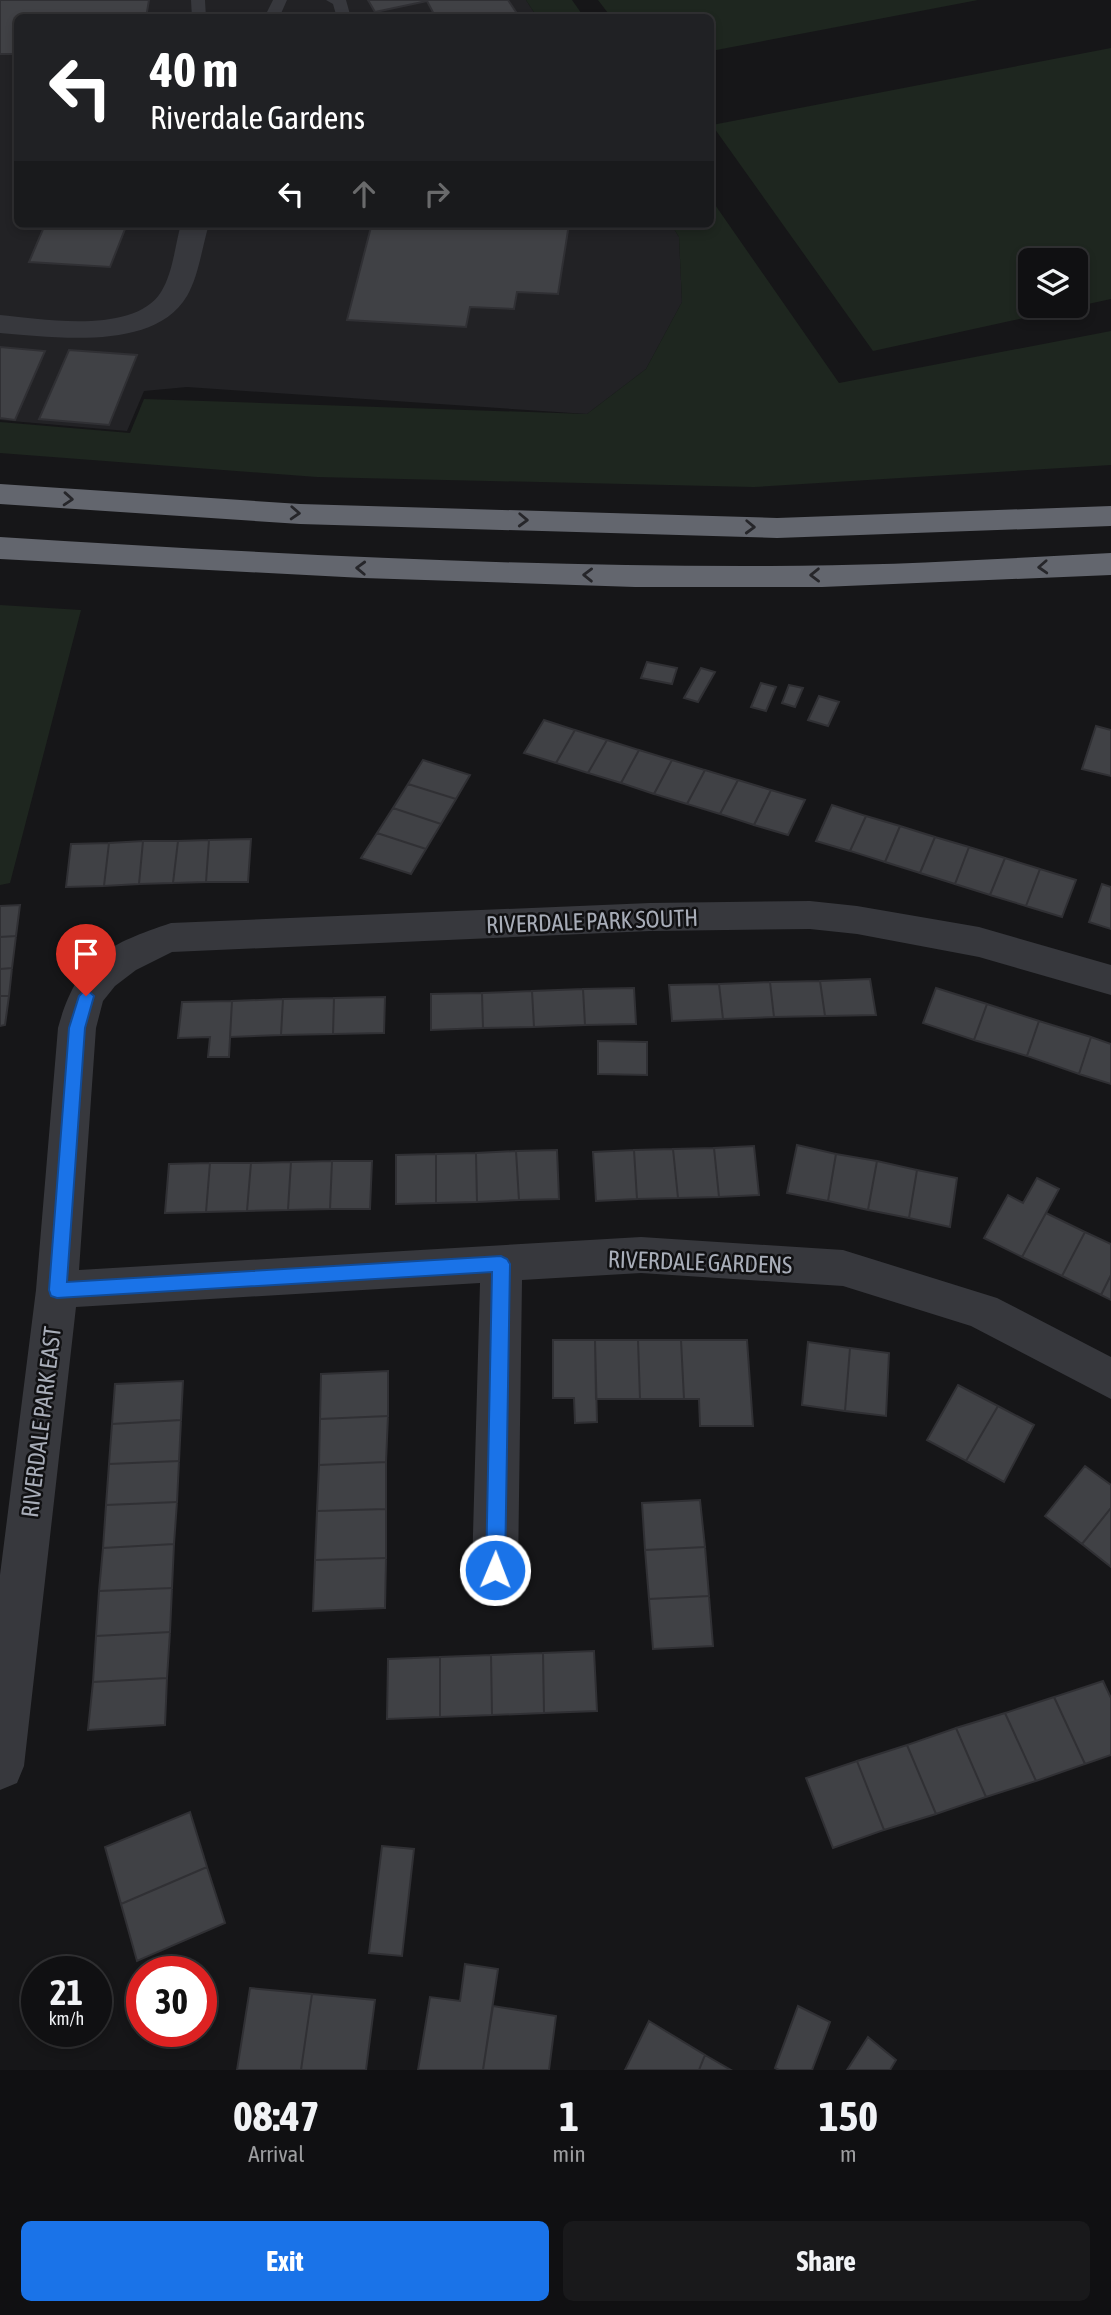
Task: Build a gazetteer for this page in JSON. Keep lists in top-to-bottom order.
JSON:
{
  "streets": {
    "street": ["RIVERDALE PARK SOUTH", "RIVERDALE GARDENS", "RIVERDALE PARK EAST"]
  },
  "crossings": [
    ["RIVERDALE PARK SOUTH", "RIVERDALE PARK EAST"],
    ["RIVERDALE GARDENS", "RIVERDALE PARK EAST"]
  ],
  "page": {
    "turn": ["40 m", "Riverdale Gardens"],
    "speed": "21 km/h",
    "limit": "30",
    "eta": [
      "08:47",
      "Arrival",
      "1",
      "min",
      "150",
      "m"
    ],
    "buttons": ["Exit", "Share"]
  }
}
